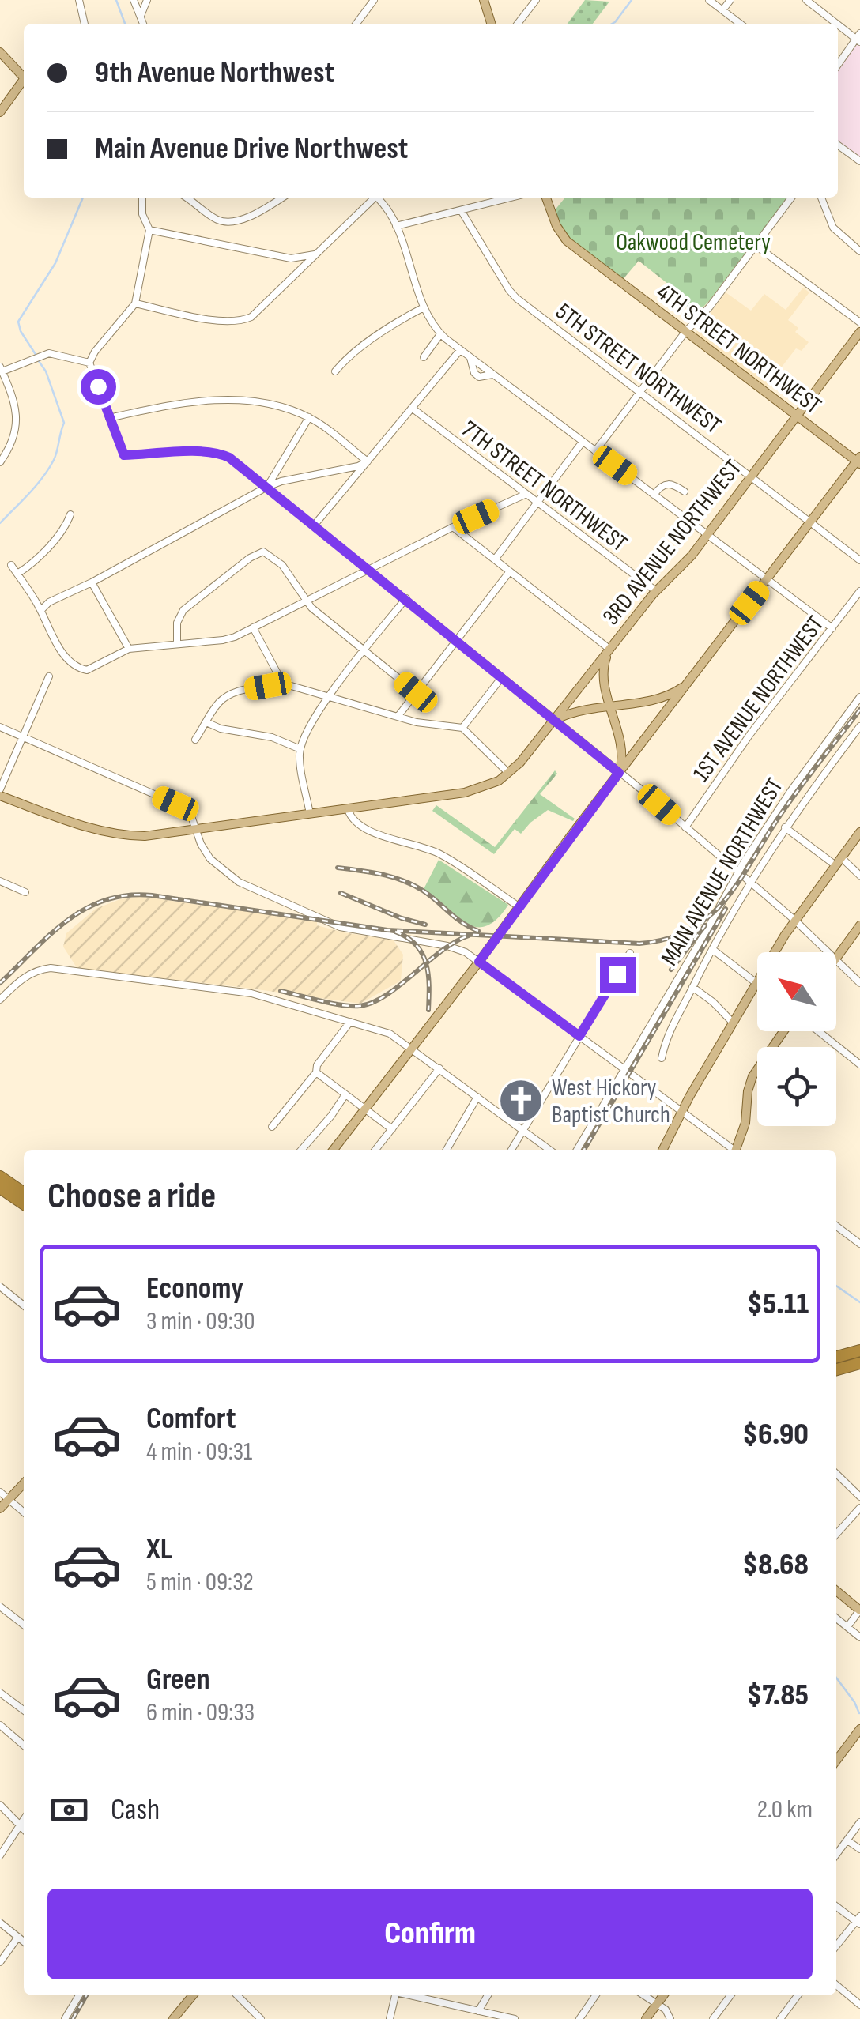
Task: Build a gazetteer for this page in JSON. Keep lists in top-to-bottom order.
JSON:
{
  "streets": {
    "main road": ["4TH STREET NORTHWEST", "3RD AVENUE NORTHWEST"],
    "street": [
      "5TH STREET NORTHWEST",
      "7TH STREET NORTHWEST",
      "1ST AVENUE NORTHWEST",
      "MAIN AVENUE NORTHWEST"
    ]
  },
  "crossings": [
    ["4TH STREET NORTHWEST", "3RD AVENUE NORTHWEST"],
    ["5TH STREET NORTHWEST", "3RD AVENUE NORTHWEST"],
    ["7TH STREET NORTHWEST", "3RD AVENUE NORTHWEST"]
  ],
  "parks": ["Oakwood Cemetery"],
  "places": {
    "church": ["West Hickory Baptist Church"]
  },
  "north": "top left",
  "page": {
    "banner": ["9th Avenue Northwest", "Main Avenue Drive Northwest"],
    "heading": "Choose a ride",
    "list": [
      {
        "name": "Economy",
        "note": "3 min · 09:30",
        "value": "$5.11"
      },
      {
        "name": "Comfort",
        "note": "4 min · 09:31",
        "value": "$6.90"
      },
      {
        "name": "XL",
        "note": "5 min · 09:32",
        "value": "$8.68"
      },
      {
        "name": "Green",
        "note": "6 min · 09:33",
        "value": "$7.85"
      }
    ],
    "pay": ["Cash", "2.0 km"],
    "buttons": "Confirm"
  }
}
